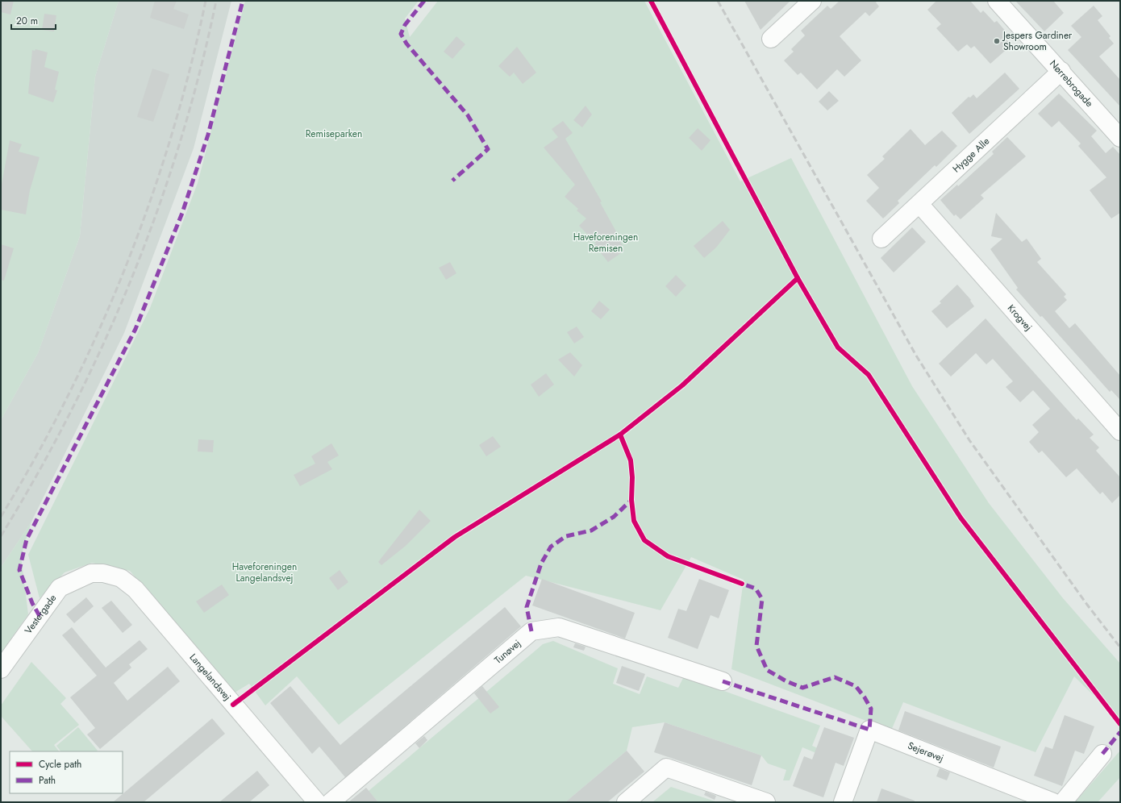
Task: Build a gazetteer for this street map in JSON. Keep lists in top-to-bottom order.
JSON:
{
  "streets": {
    "street": [
      "Nørrebrogade",
      "Hygge Alle",
      "Krogvej",
      "Vestergade",
      "Tunøvej",
      "Langelandsvej",
      "Sejerøvej"
    ]
  },
  "crossings": [
    ["Nørrebrogade", "Hygge Alle"],
    ["Hygge Alle", "Krogvej"],
    ["Vestergade", "Langelandsvej"]
  ],
  "parks": ["Remiseparken", "Haveforeningen Remisen", "Haveforeningen Langelandsvej"],
  "places": ["Jespers Gardiner Showroom"],
  "legend": ["Cycle path", "Path"],
  "scale_bar": "20 m"
}
